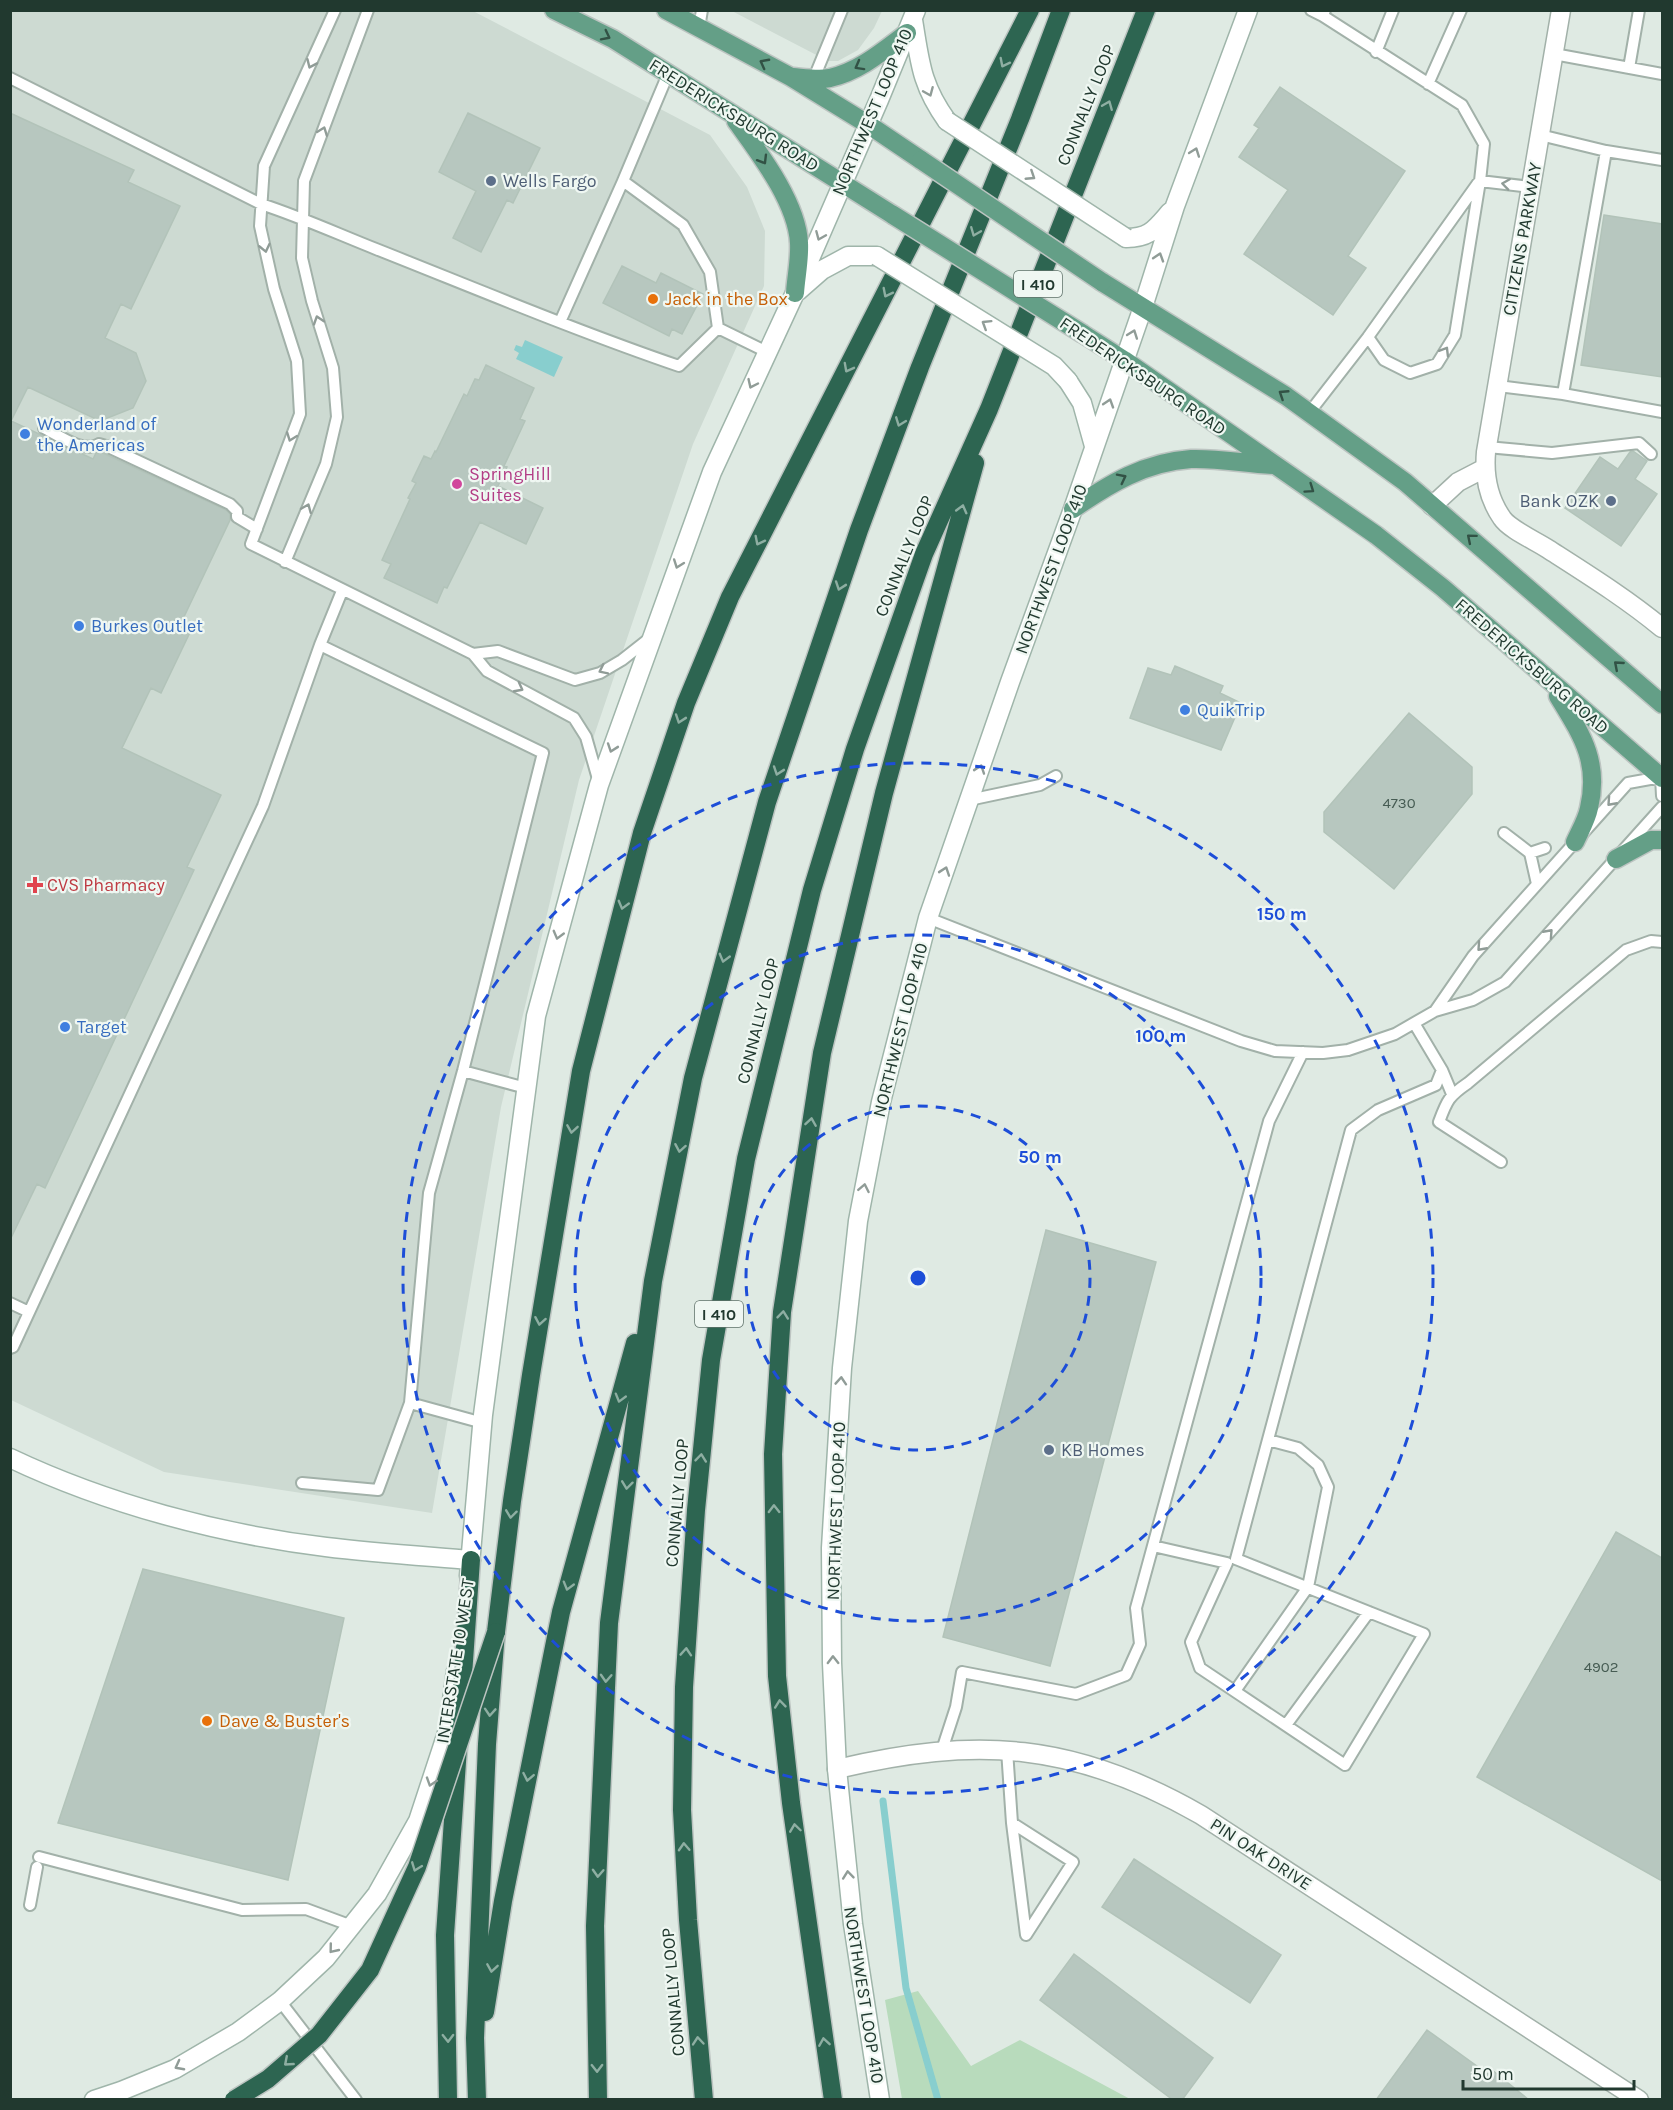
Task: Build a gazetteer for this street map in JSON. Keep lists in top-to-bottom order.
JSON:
{
  "streets": {
    "highway": ["CONNALLY LOOP", "I 410"],
    "main road": [
      "NORTHWEST LOOP 410",
      "FREDERICKSBURG ROAD",
      "CITIZENS PARKWAY",
      "INTERSTATE 10 WEST",
      "PIN OAK DRIVE"
    ]
  },
  "crossings": [
    ["NORTHWEST LOOP 410", "FREDERICKSBURG ROAD"],
    ["NORTHWEST LOOP 410", "INTERSTATE 10 WEST"],
    ["NORTHWEST LOOP 410", "PIN OAK DRIVE"]
  ],
  "one_way": ["INTERSTATE 10 WEST"],
  "places": {
    "other": [
      "Wells Fargo",
      "Jack in the Box",
      "Wonderland of the Americas",
      "SpringHill Suites",
      "Bank OZK",
      "Burkes Outlet",
      "QuikTrip",
      "Target",
      "KB Homes",
      "Dave & Buster's"
    ],
    "health": ["CVS Pharmacy"]
  },
  "house_numbers": ["4730", "4902"],
  "scale_bar": "50 m",
  "rings": ["150 m", "100 m", "50 m"]
}
